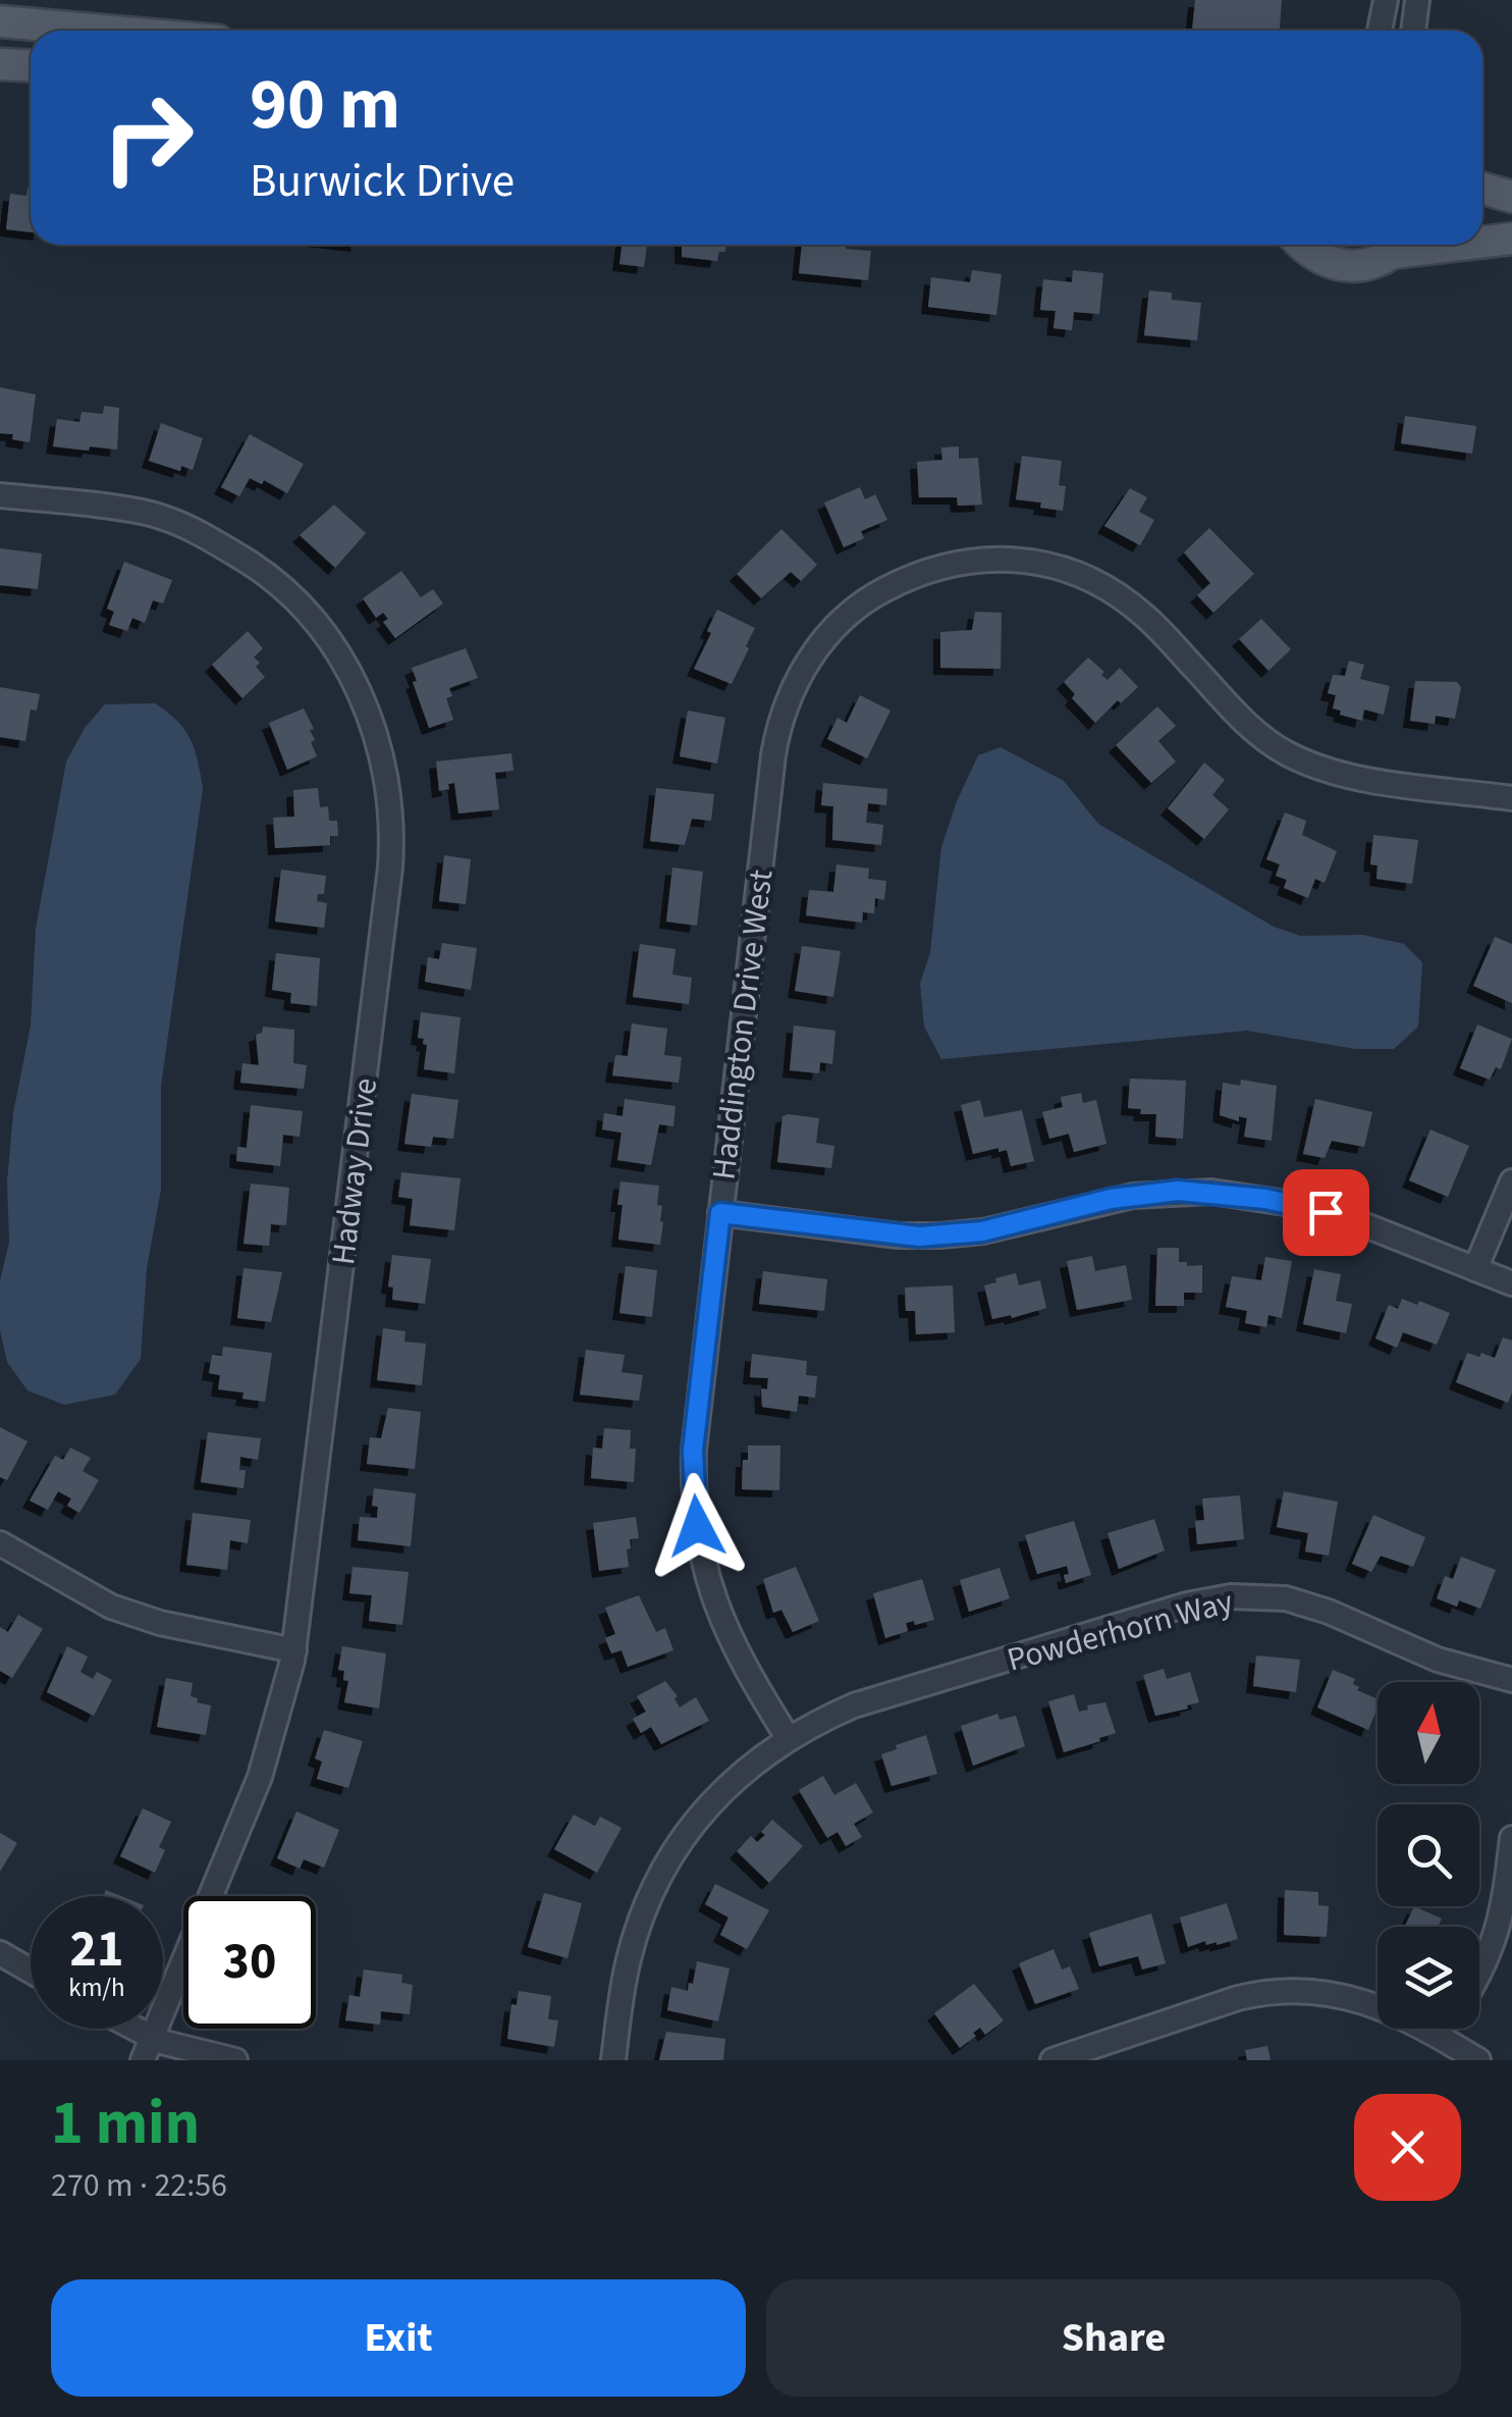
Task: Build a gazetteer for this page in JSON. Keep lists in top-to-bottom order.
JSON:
{
  "streets": {
    "street": ["Haddington Drive West", "Hadway Drive", "Powderhorn Way"]
  },
  "crossings": [
    ["Haddington Drive West", "Powderhorn Way"]
  ],
  "north": "top",
  "page": {
    "turn": ["90 m", "Burwick Drive"],
    "speed": "21 km/h",
    "limit": "30",
    "heading": ["1 min", "270 m · 22:56"],
    "buttons": ["Exit", "Share"]
  }
}
